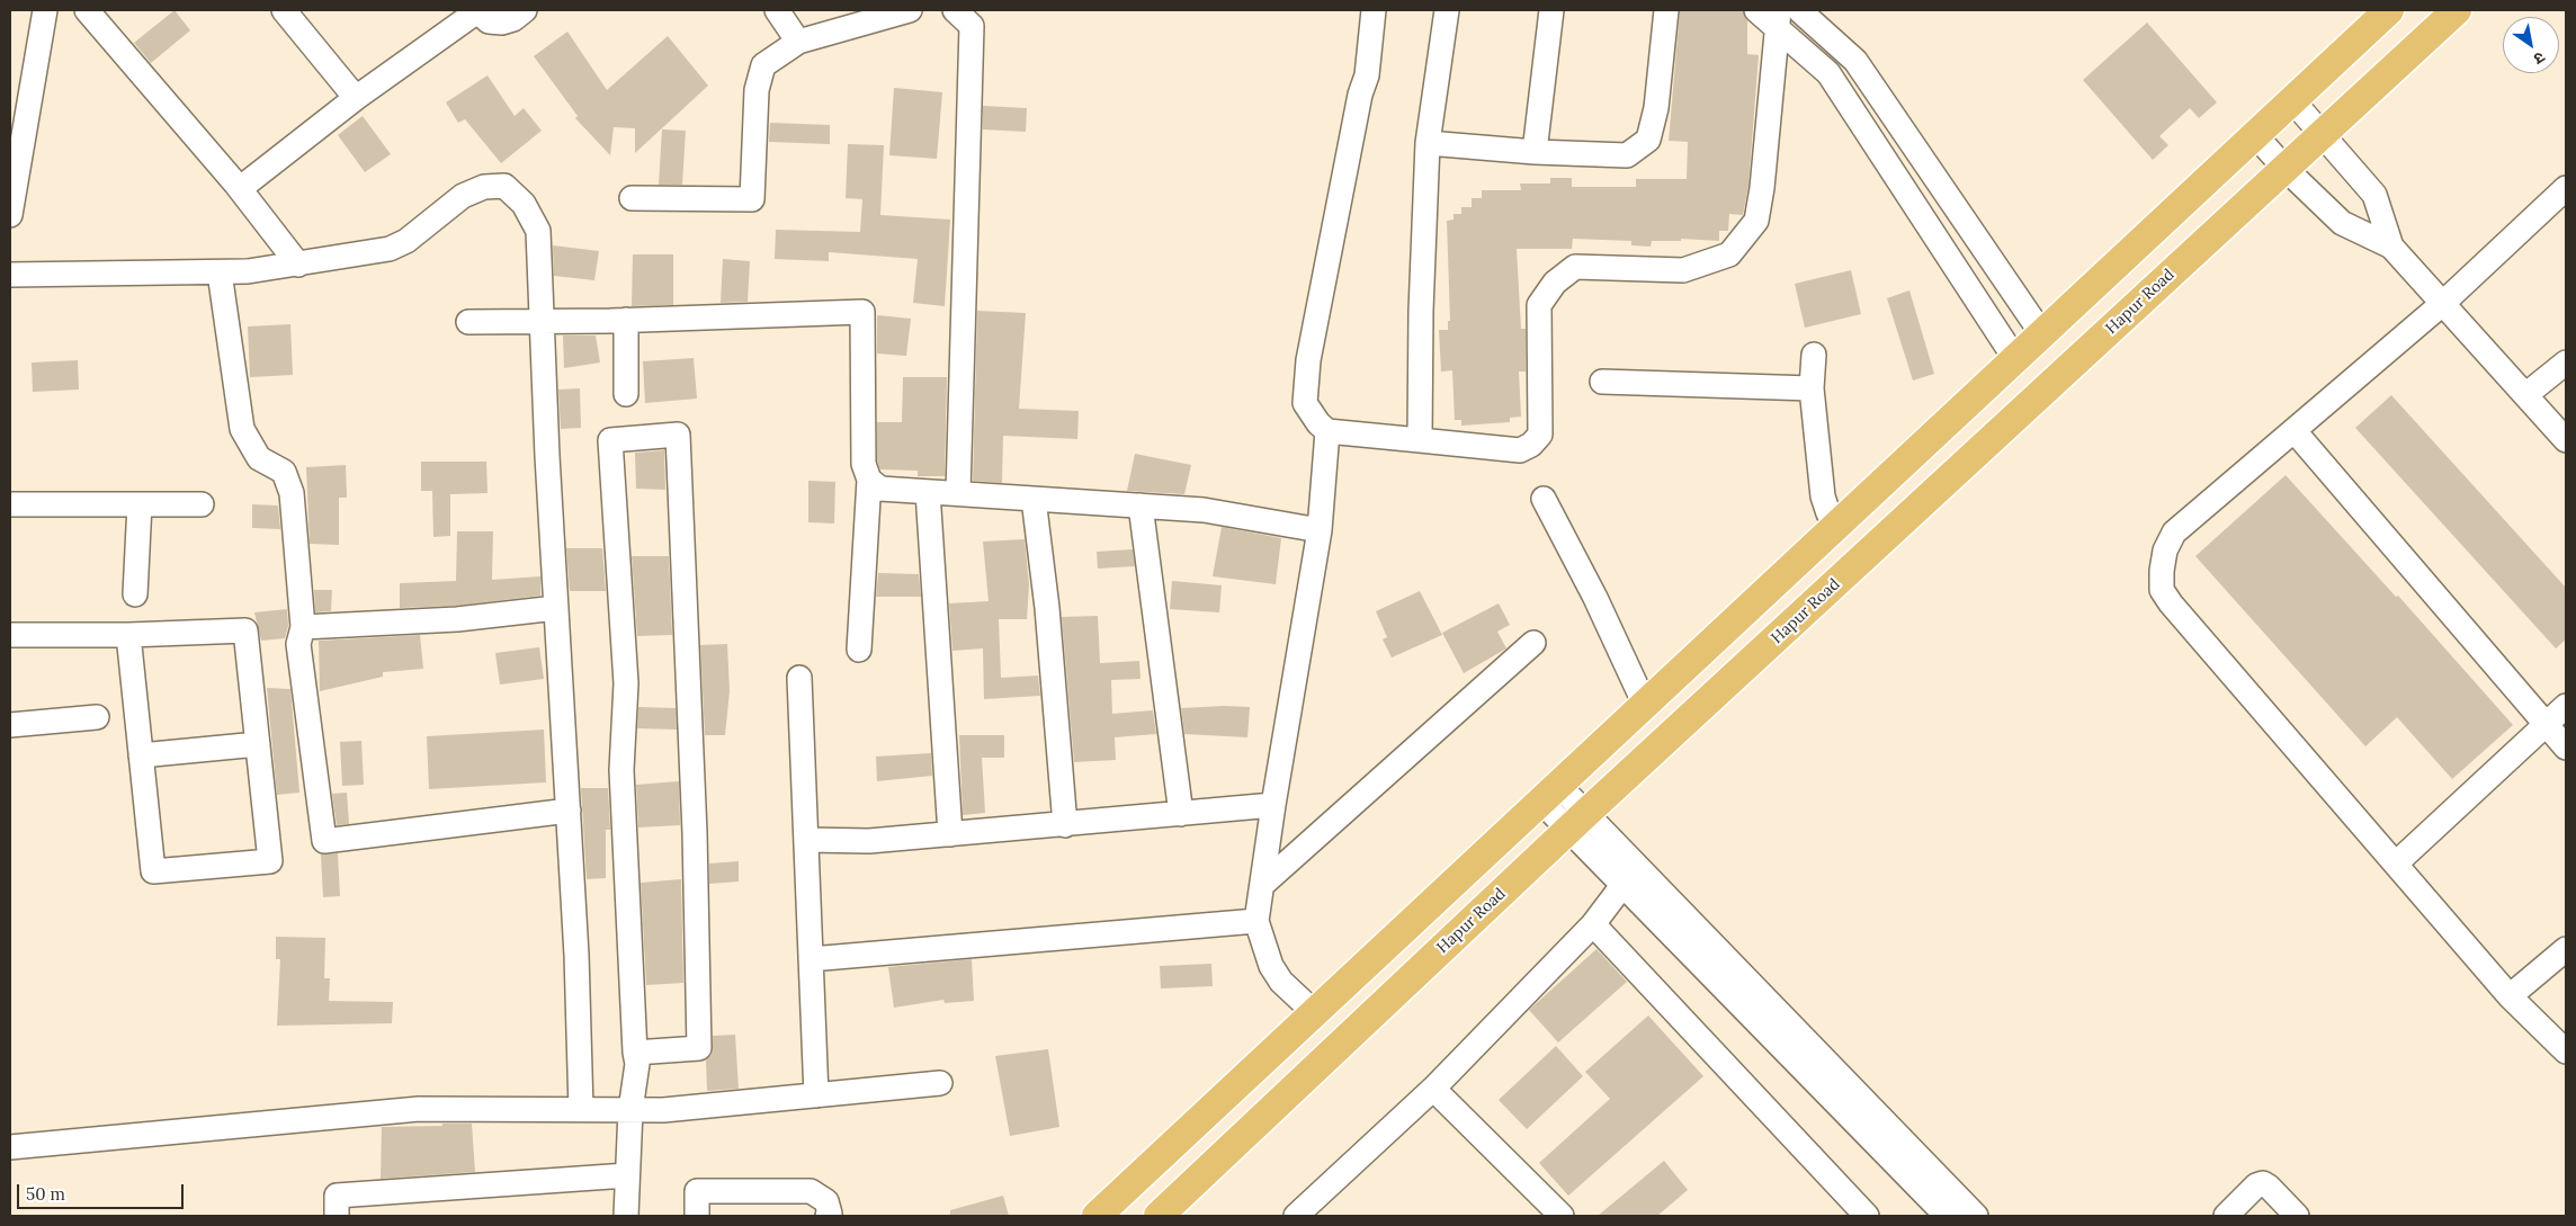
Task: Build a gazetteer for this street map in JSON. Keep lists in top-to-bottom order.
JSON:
{
  "streets": {
    "main road": ["Hapur Road"]
  },
  "scale_bar": "50 m",
  "north": "bottom right"
}
